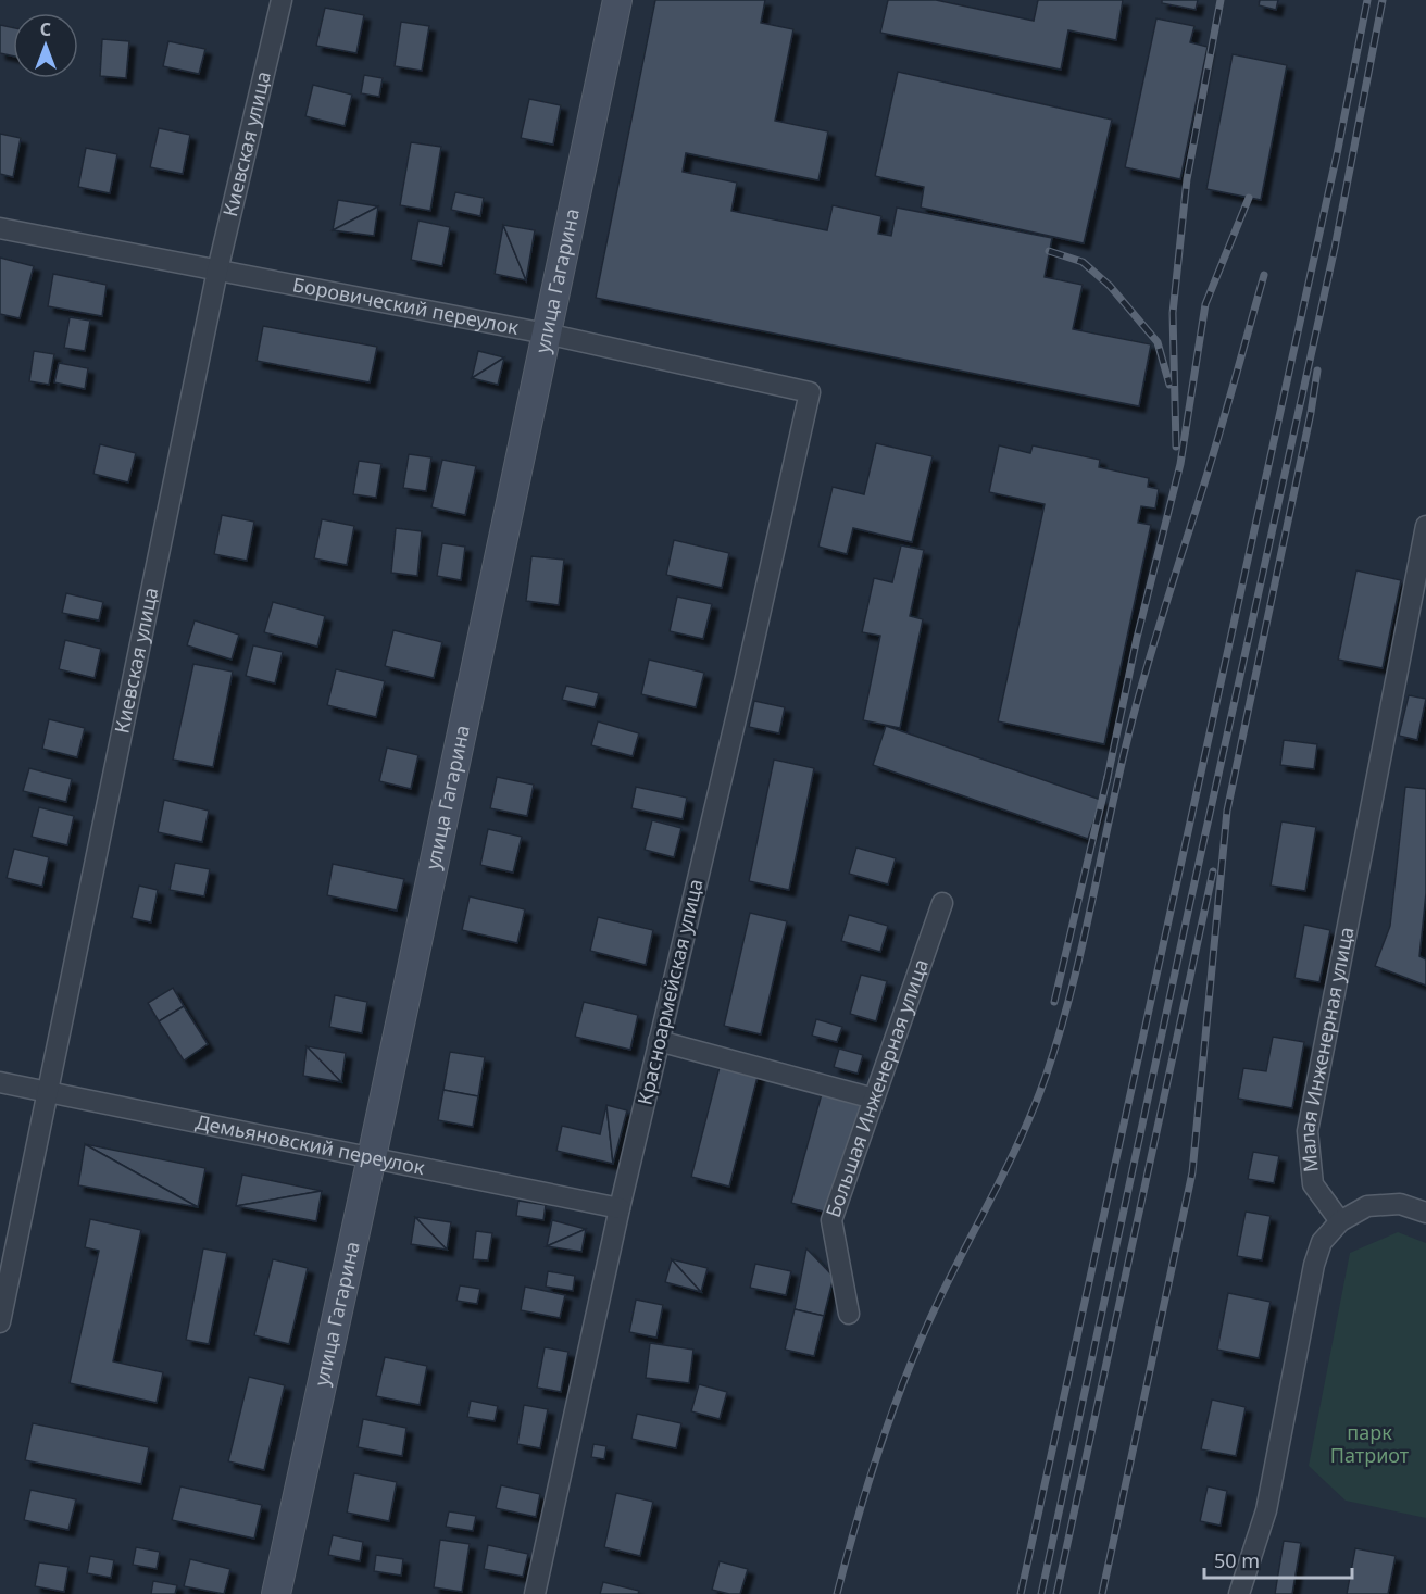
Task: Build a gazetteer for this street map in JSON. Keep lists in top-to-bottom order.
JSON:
{
  "streets": {
    "street": [
      "Киевская улица",
      "улица Гагарина",
      "Боровический переулок",
      "Красноармейская улица",
      "Малая Инженерная улица",
      "Большая Инженерная улица",
      "Демьяновский переулок"
    ]
  },
  "crossings": [
    ["Киевская улица", "Боровический переулок"],
    ["Киевская улица", "Демьяновский переулок"],
    ["улица Гагарина", "Боровический переулок"],
    ["улица Гагарина", "Демьяновский переулок"],
    ["Боровический переулок", "Красноармейская улица"],
    ["Красноармейская улица", "Демьяновский переулок"]
  ],
  "parks": ["парк Патриот"],
  "scale_bar": "50 m",
  "north": "top"
}
